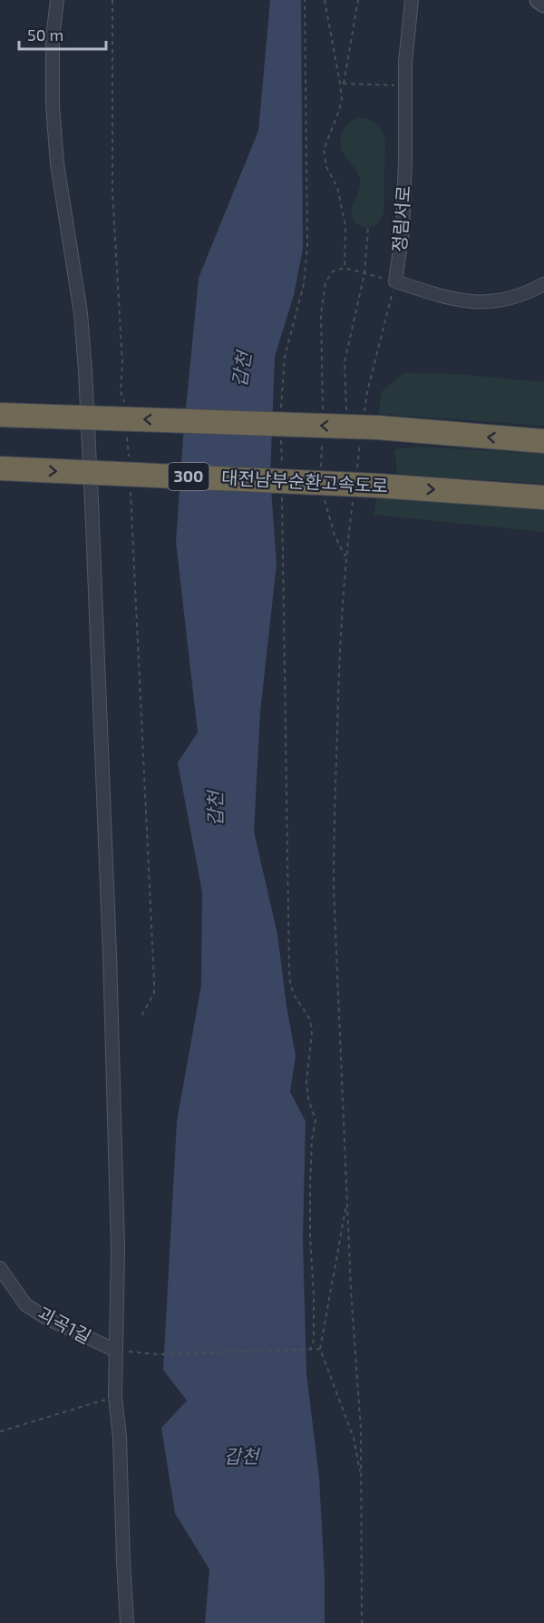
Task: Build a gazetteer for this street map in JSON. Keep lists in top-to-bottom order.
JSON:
{
  "streets": {
    "highway": ["300", "대전남부순환고속도로"],
    "street": ["정림서로", "괴곡1길"]
  },
  "water": ["갑천"],
  "scale_bar": "50 m"
}
